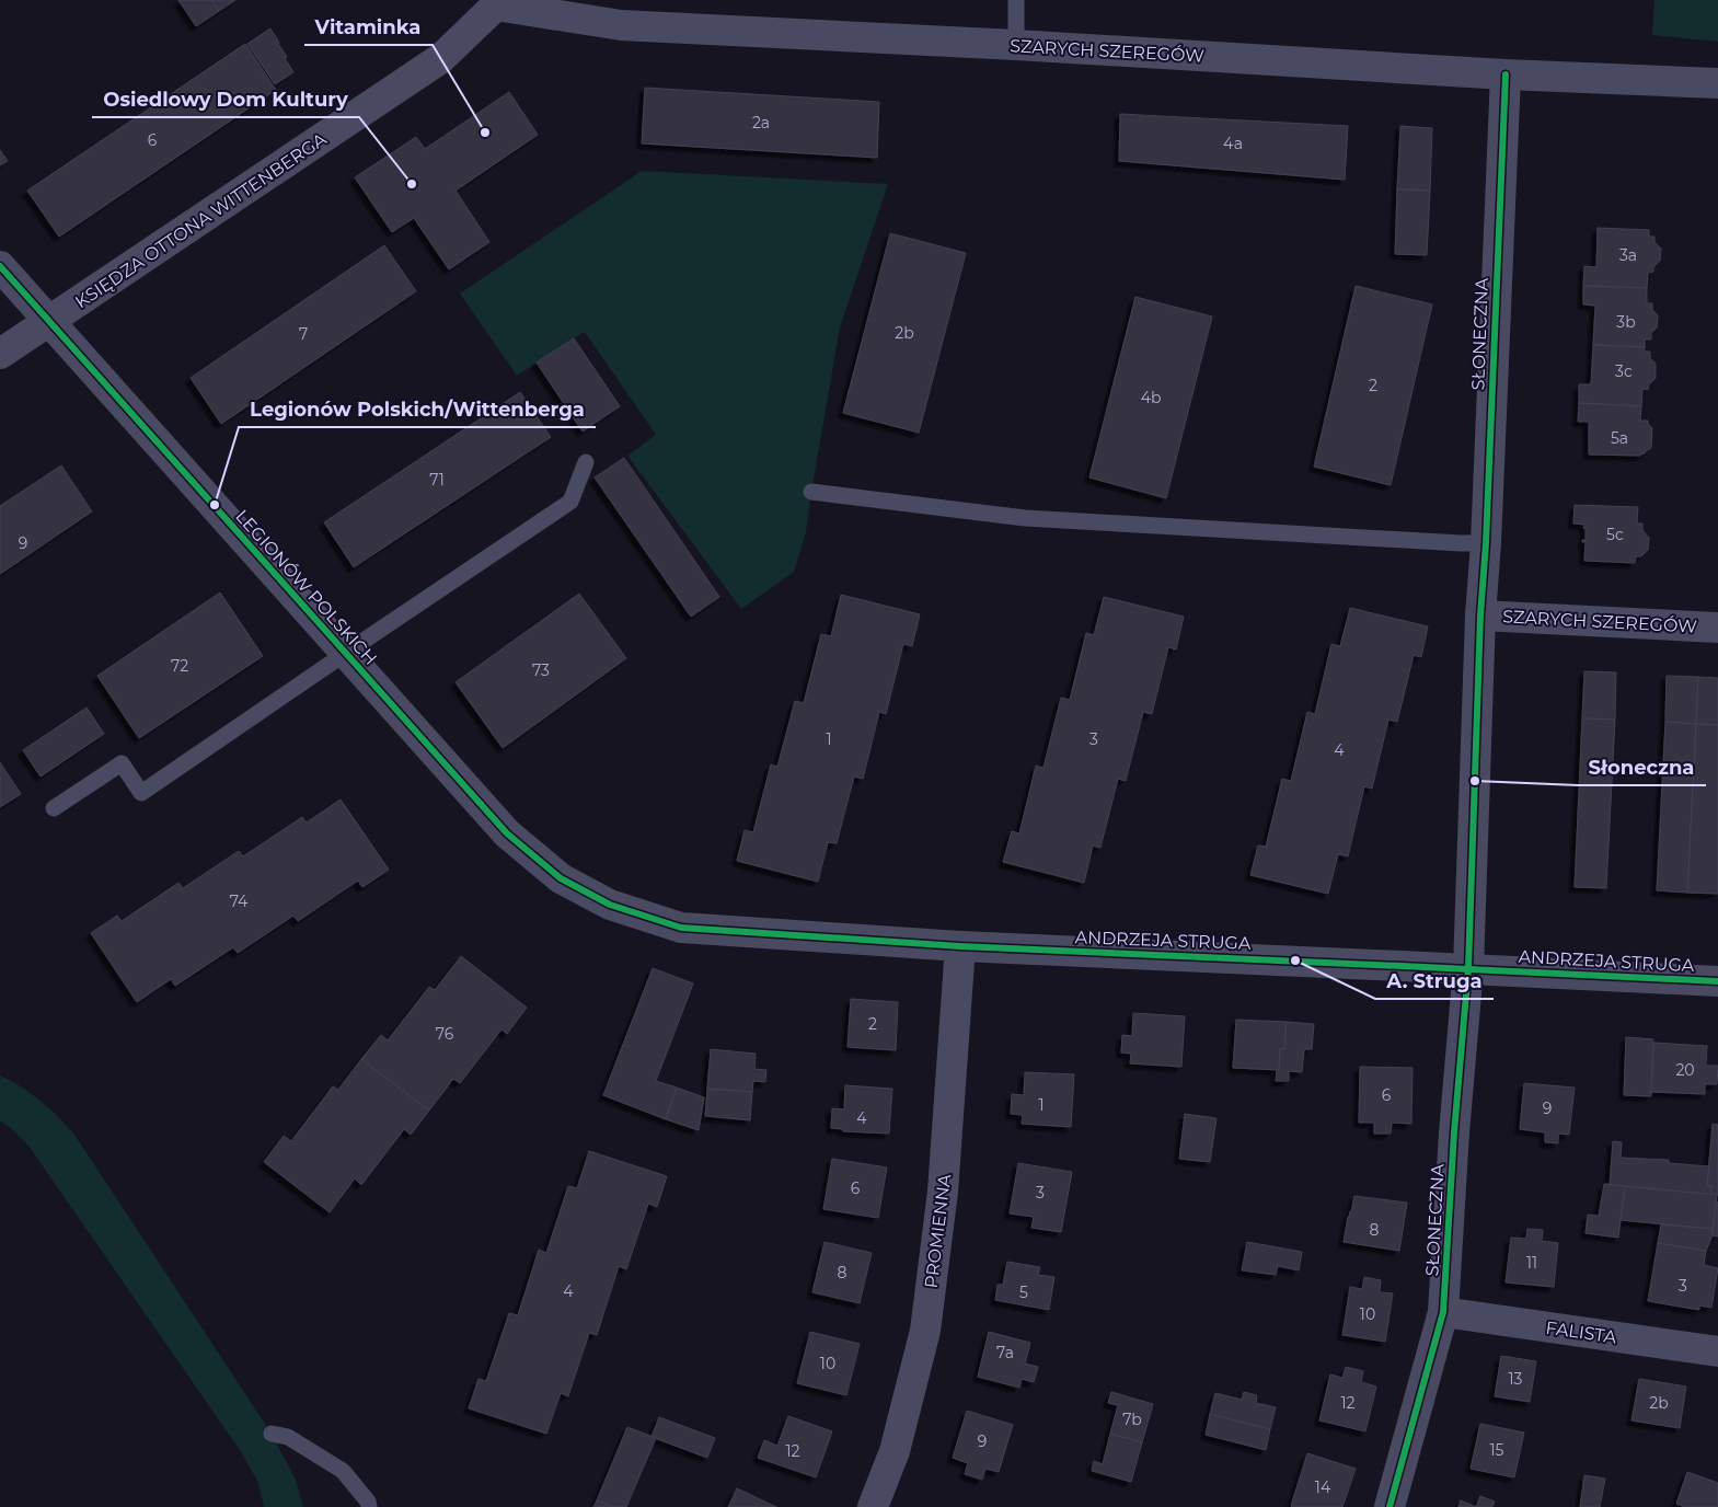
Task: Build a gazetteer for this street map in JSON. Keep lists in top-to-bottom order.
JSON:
{
  "streets": {
    "street": [
      "SZARYCH SZEREGÓW",
      "KSIĘDZA OTTONA WITTENBERGA",
      "SŁONECZNA",
      "LEGIONÓW POLSKICH",
      "ANDRZEJA STRUGA",
      "PROMIENNA",
      "FALISTA"
    ]
  },
  "crossings": [
    ["SZARYCH SZEREGÓW", "KSIĘDZA OTTONA WITTENBERGA"],
    ["SZARYCH SZEREGÓW", "SŁONECZNA"],
    ["KSIĘDZA OTTONA WITTENBERGA", "LEGIONÓW POLSKICH"],
    ["SŁONECZNA", "ANDRZEJA STRUGA"],
    ["SŁONECZNA", "FALISTA"],
    ["LEGIONÓW POLSKICH", "ANDRZEJA STRUGA"],
    ["ANDRZEJA STRUGA", "PROMIENNA"]
  ],
  "places": [
    "Vitaminka",
    "Osiedlowy Dom Kultury",
    "Legionów Polskich/Wittenberga",
    "Słoneczna",
    "A. Struga"
  ],
  "house_numbers": [
    "2a",
    "6",
    "4a",
    "3a",
    "3b",
    "2b",
    "7",
    "3c",
    "2",
    "4b",
    "5a",
    "71",
    "5c",
    "9",
    "72",
    "73",
    "1",
    "3",
    "4",
    "74",
    "2",
    "76",
    "20",
    "6",
    "1",
    "9",
    "4",
    "6",
    "3",
    "8",
    "11",
    "8",
    "3",
    "4",
    "5",
    "10",
    "7a",
    "10",
    "13",
    "12",
    "2b",
    "7b",
    "9",
    "15",
    "12",
    "14"
  ]
}
